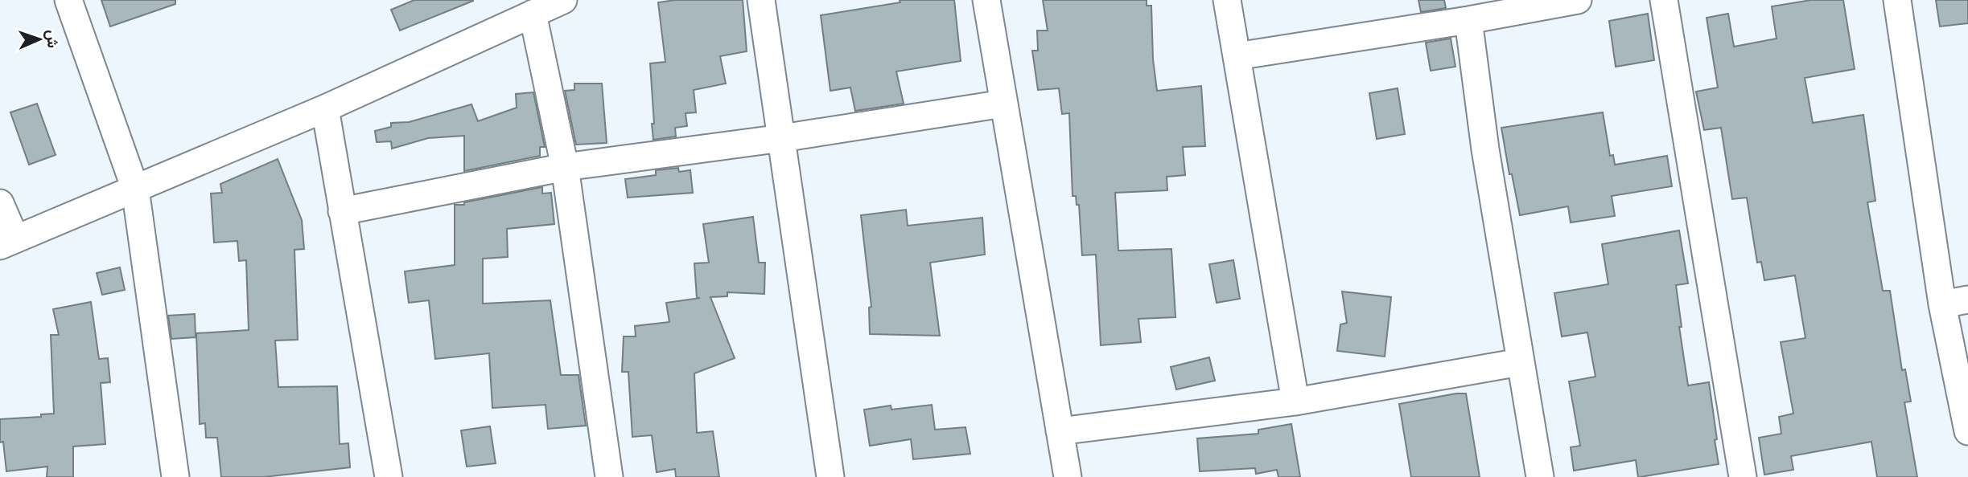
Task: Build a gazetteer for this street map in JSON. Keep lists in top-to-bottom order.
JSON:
{
  "north": "right"
}
